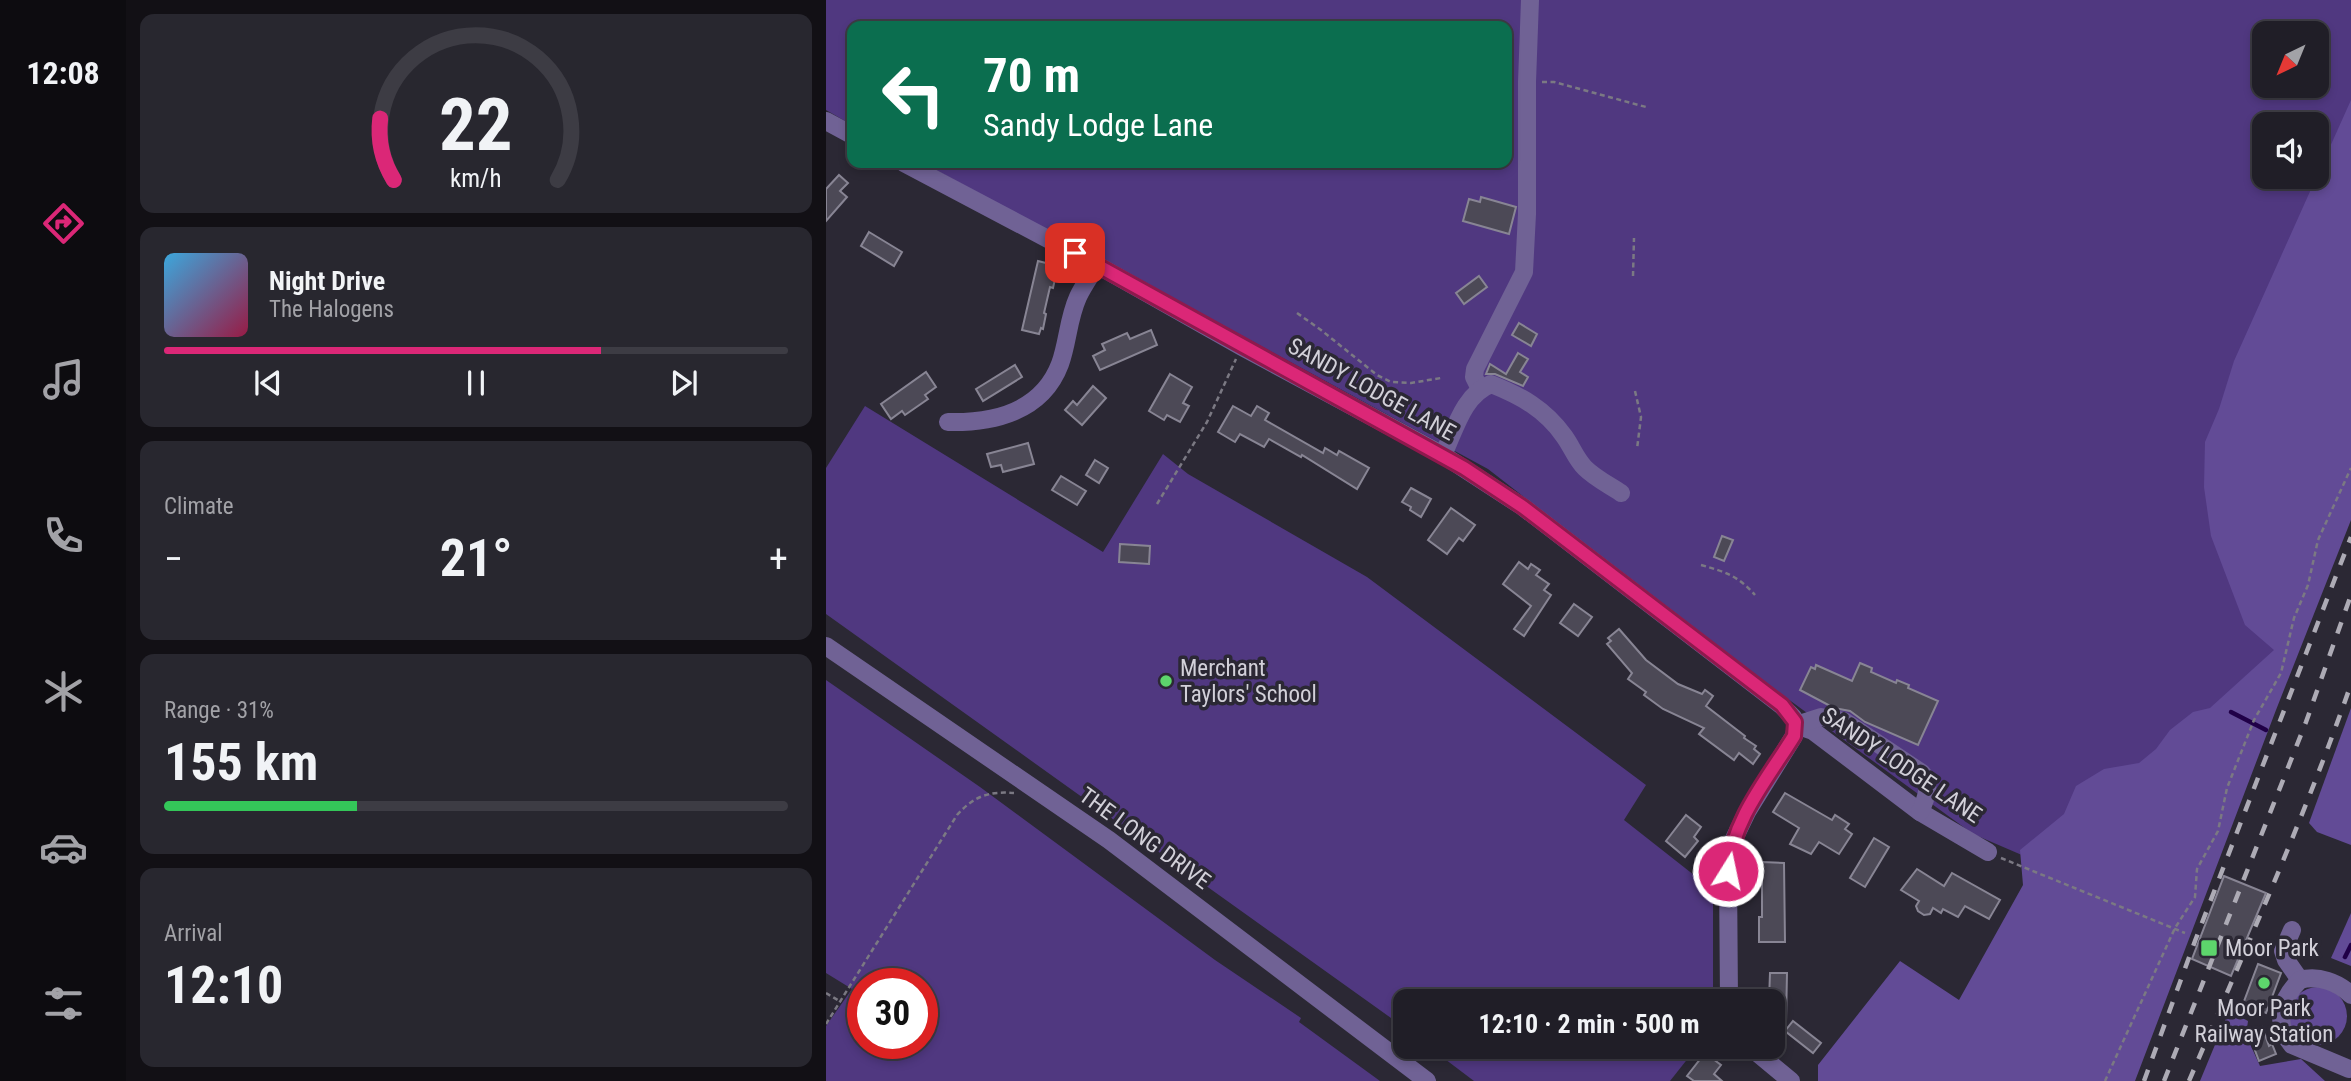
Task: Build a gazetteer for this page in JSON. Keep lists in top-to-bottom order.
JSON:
{
  "streets": {
    "street": ["SANDY LODGE LANE", "THE LONG DRIVE"]
  },
  "places": {
    "other": ["Merchant Taylors' School", "Moor Park Railway Station"],
    "transit": ["Moor Park"]
  },
  "north": "bottom left",
  "page": {
    "tabs": "12:08",
    "turn": ["70 m", "Sandy Lodge Lane"],
    "song": ["Night Drive", "The Halogens"],
    "tile": [
      "Climate",
      ["Range · 31%", "155 km"],
      ["Arrival", "12:10"]
    ],
    "heat": ["−", "21°", "+"],
    "limit": "30",
    "trip": "12:10 · 2 min · 500 m",
    "gauge": ["22", "km/h"]
  }
}
